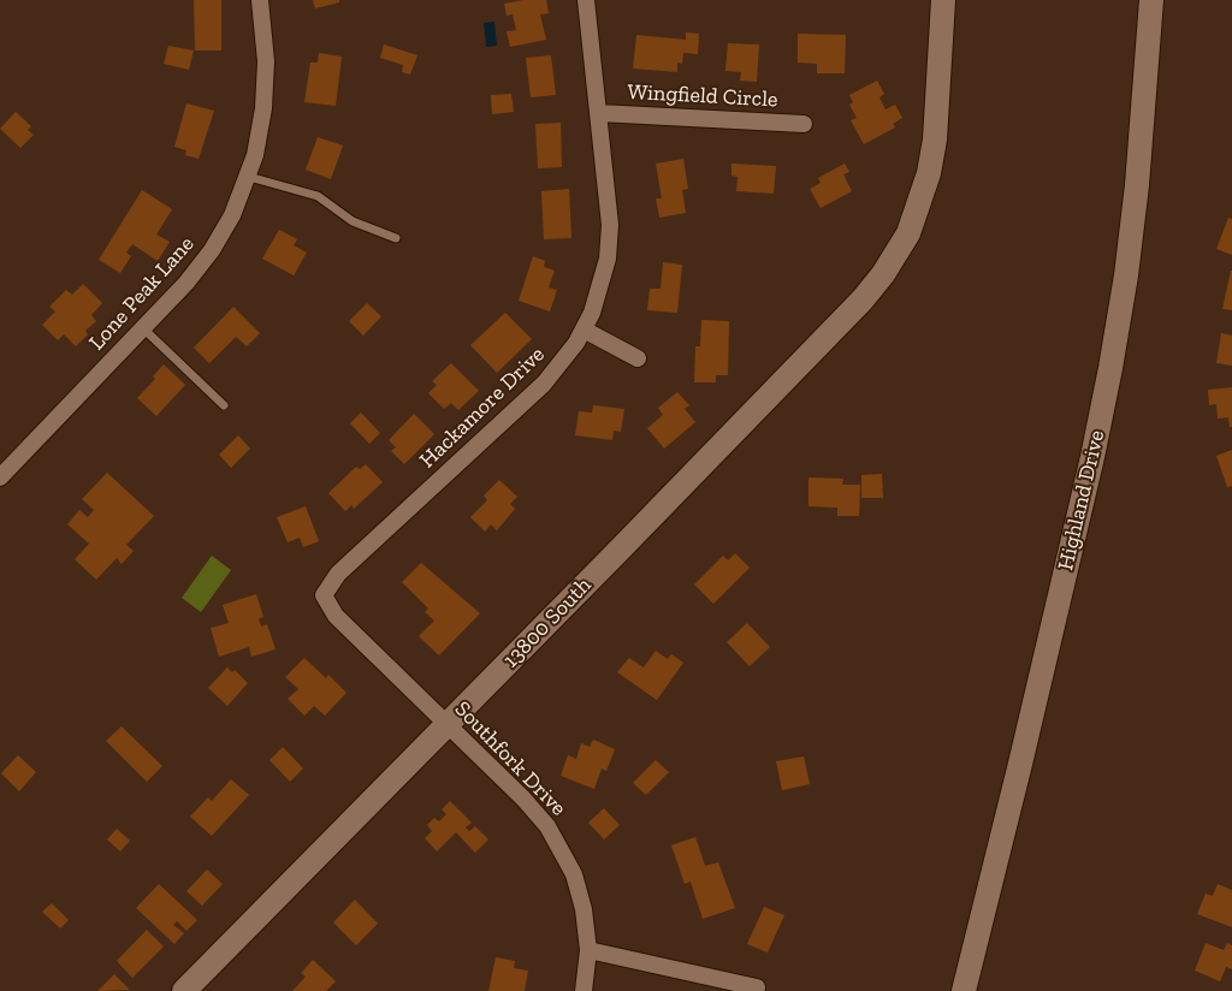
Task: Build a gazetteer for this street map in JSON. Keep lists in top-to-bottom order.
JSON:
{
  "streets": {
    "main road": ["Highland Drive", "13800 South"],
    "street": [
      "Wingfield Circle",
      "Lone Peak Lane",
      "Hackamore Drive",
      "Southfork Drive"
    ]
  },
  "crossings": [
    ["Wingfield Circle", "Hackamore Drive"],
    ["Hackamore Drive", "Southfork Drive"],
    ["13800 South", "Southfork Drive"]
  ]
}
